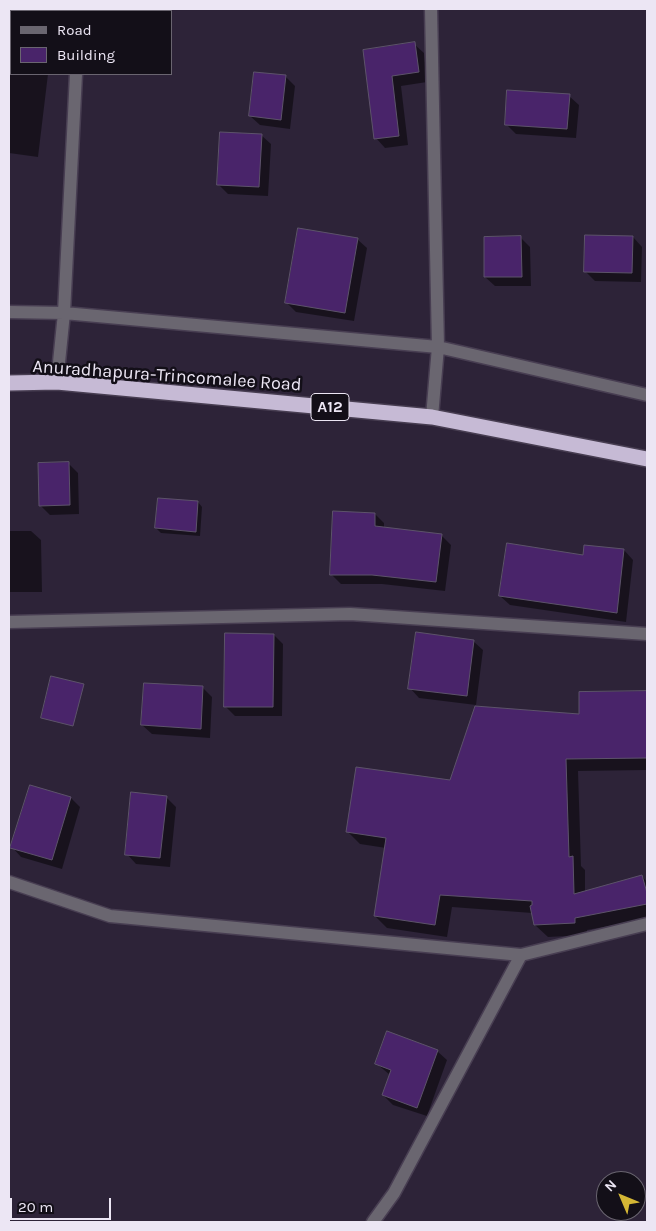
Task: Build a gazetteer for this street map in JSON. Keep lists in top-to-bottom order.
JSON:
{
  "streets": {
    "highway": ["Anuradhapura-Trincomalee Road", "A12"]
  },
  "legend": ["Road", "Building"],
  "scale_bar": "20 m",
  "north": "top left"
}
